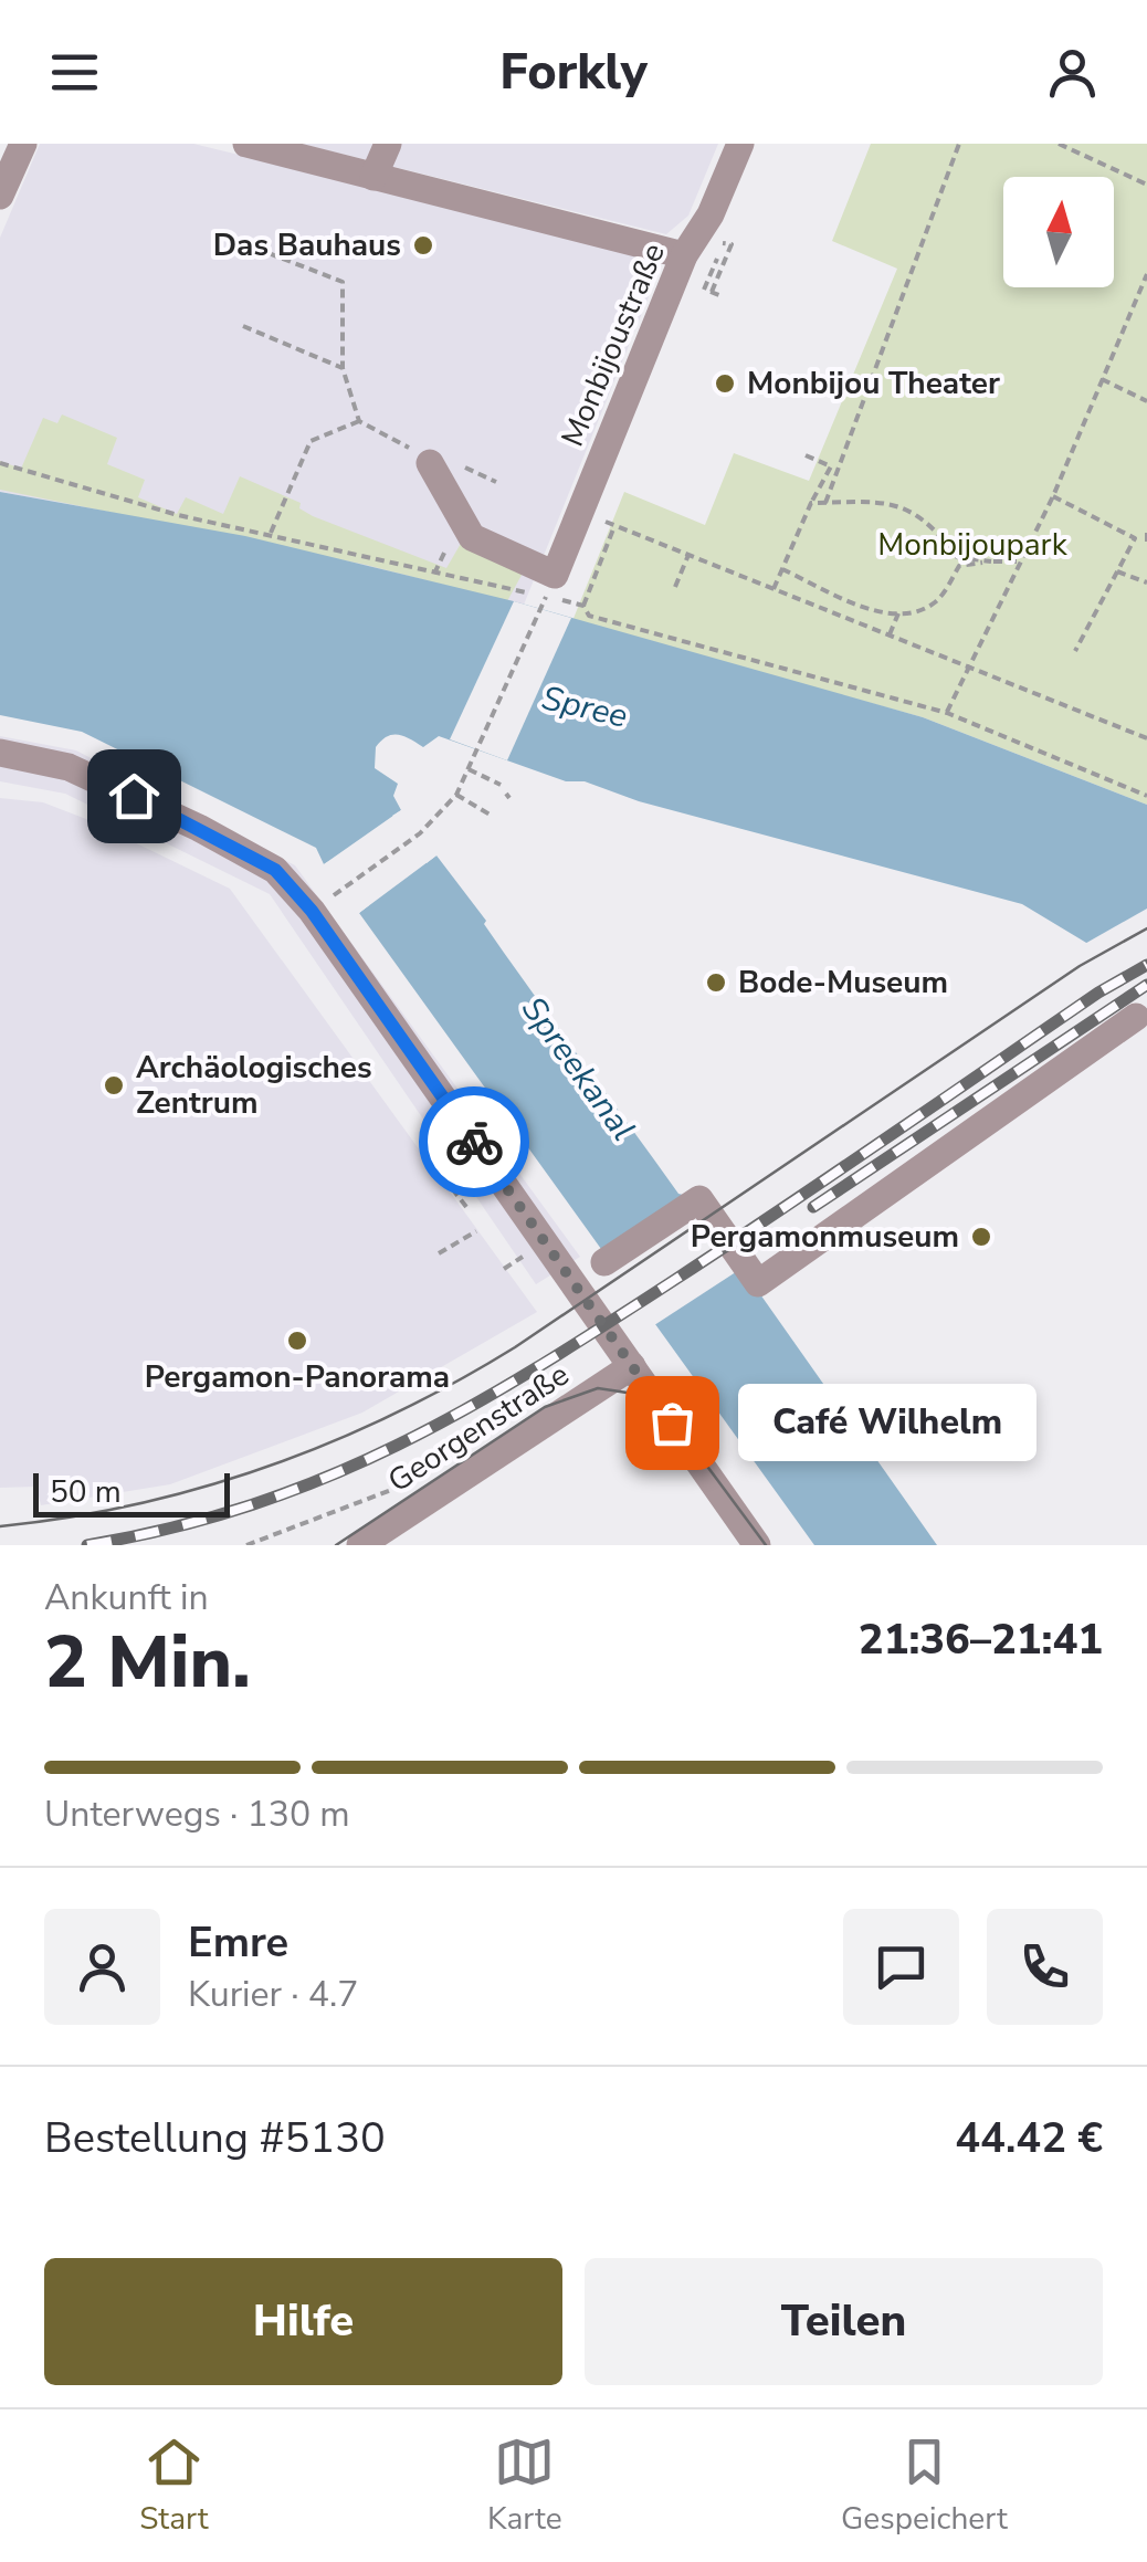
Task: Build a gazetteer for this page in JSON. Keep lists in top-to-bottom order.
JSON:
{
  "streets": {
    "street": ["Monbijoustraße", "Georgenstraße"]
  },
  "water": ["Spree", "Spreekanal"],
  "parks": ["Monbijoupark"],
  "places": [
    "Das Bauhaus",
    "Monbijou Theater",
    "Bode-Museum",
    "Archäologisches Zentrum",
    "Pergamonmuseum",
    "Pergamon-Panorama",
    "Café Wilhelm"
  ],
  "scale_bar": "50 m",
  "north": "top",
  "page": {
    "header": "Forkly",
    "bubble": "Café Wilhelm",
    "scale": "50 m",
    "heading": ["2 Min.", "Ankunft in", "21:36–21:41"],
    "panel": [
      "Emre",
      "Kurier · 4.7",
      "Bestellung #5130",
      "44.42 €"
    ],
    "bar": "Unterwegs · 130 m",
    "buttons": ["Hilfe", "Teilen"],
    "tabs": ["Start", "Karte", "Gespeichert"]
  }
}
